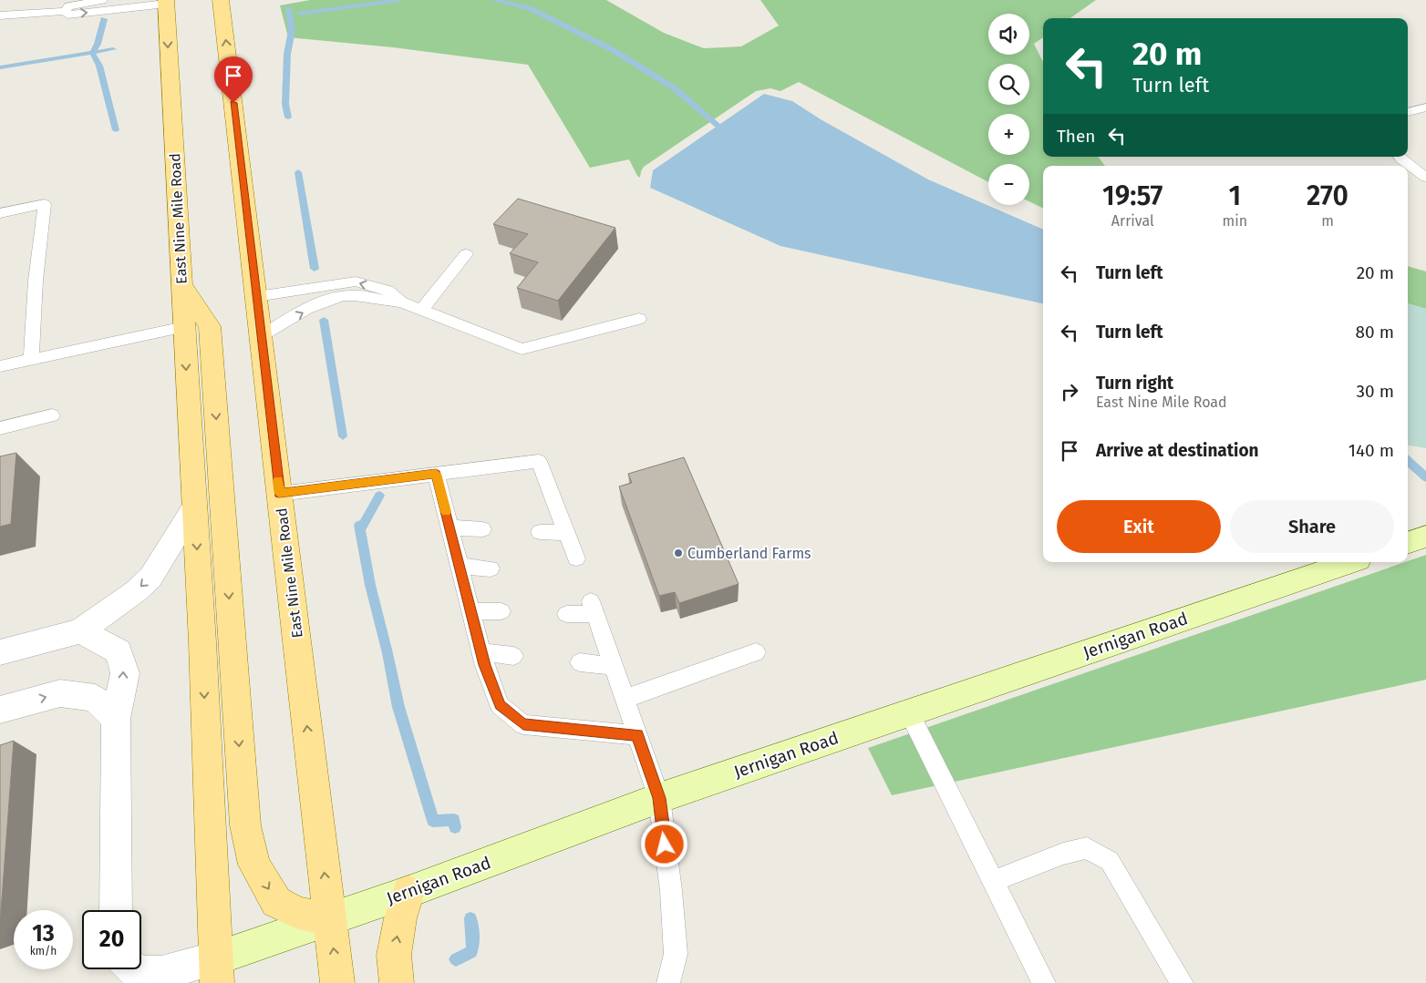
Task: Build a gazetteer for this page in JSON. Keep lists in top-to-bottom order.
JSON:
{
  "streets": {
    "main road": ["East Nine Mile Road"],
    "street": ["Jernigan Road"]
  },
  "crossings": [
    ["East Nine Mile Road", "Jernigan Road"]
  ],
  "places": ["Cumberland Farms"],
  "page": {
    "map_buttons": ["+", "−"],
    "turn": ["20 m", "Turn left"],
    "then": "Then",
    "eta": [
      "19:57",
      "Arrival",
      "1",
      "min",
      "270",
      "m"
    ],
    "list": [
      {
        "name": "Turn left",
        "value": "20 m"
      },
      {
        "name": "Turn left",
        "value": "80 m"
      },
      {
        "name": "Turn right",
        "note": "East Nine Mile Road",
        "value": "30 m"
      },
      {
        "name": "Arrive at destination",
        "value": "140 m"
      }
    ],
    "buttons": ["Exit", "Share"],
    "speed": "13 km/h",
    "limit": "20"
  }
}
